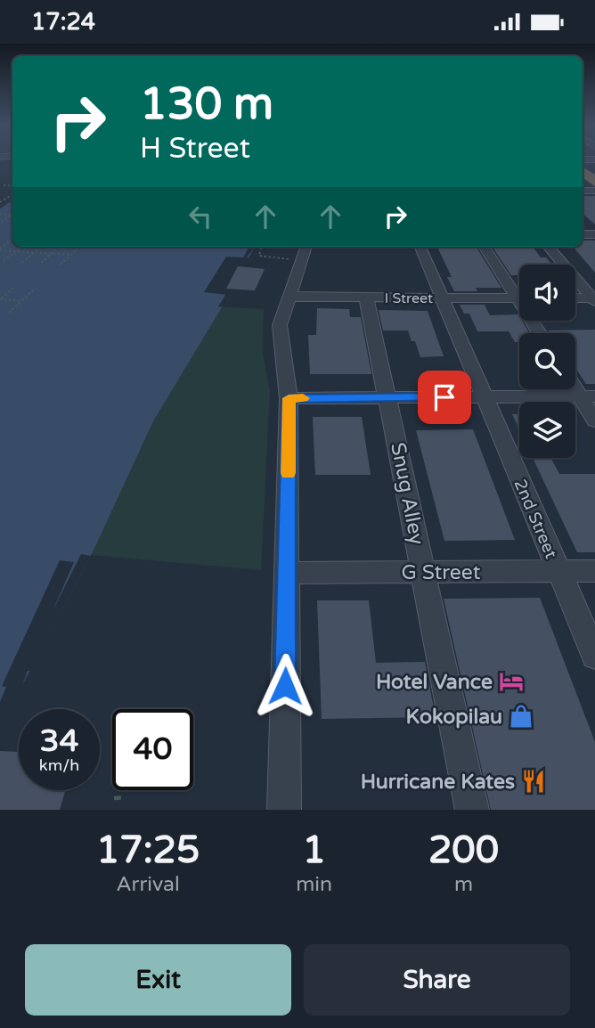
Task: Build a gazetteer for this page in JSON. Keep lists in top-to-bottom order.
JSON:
{
  "streets": {
    "street": [
      "I Street",
      "Snug Alley",
      "2nd Street",
      "G Street"
    ]
  },
  "crossings": [
    ["I Street", "Snug Alley"],
    ["I Street", "2nd Street"],
    ["Snug Alley", "G Street"],
    ["2nd Street", "G Street"]
  ],
  "places": {
    "hotel": ["Hotel Vance"],
    "shop": ["Kokopilau"],
    "restaurant": ["Hurricane Kates"]
  },
  "page": {
    "status": "17:24",
    "turn": ["130 m", "H Street"],
    "speed": "34 km/h",
    "limit": "40",
    "eta": [
      "17:25",
      "Arrival",
      "1",
      "min",
      "200",
      "m"
    ],
    "buttons": ["Exit", "Share"]
  }
}
